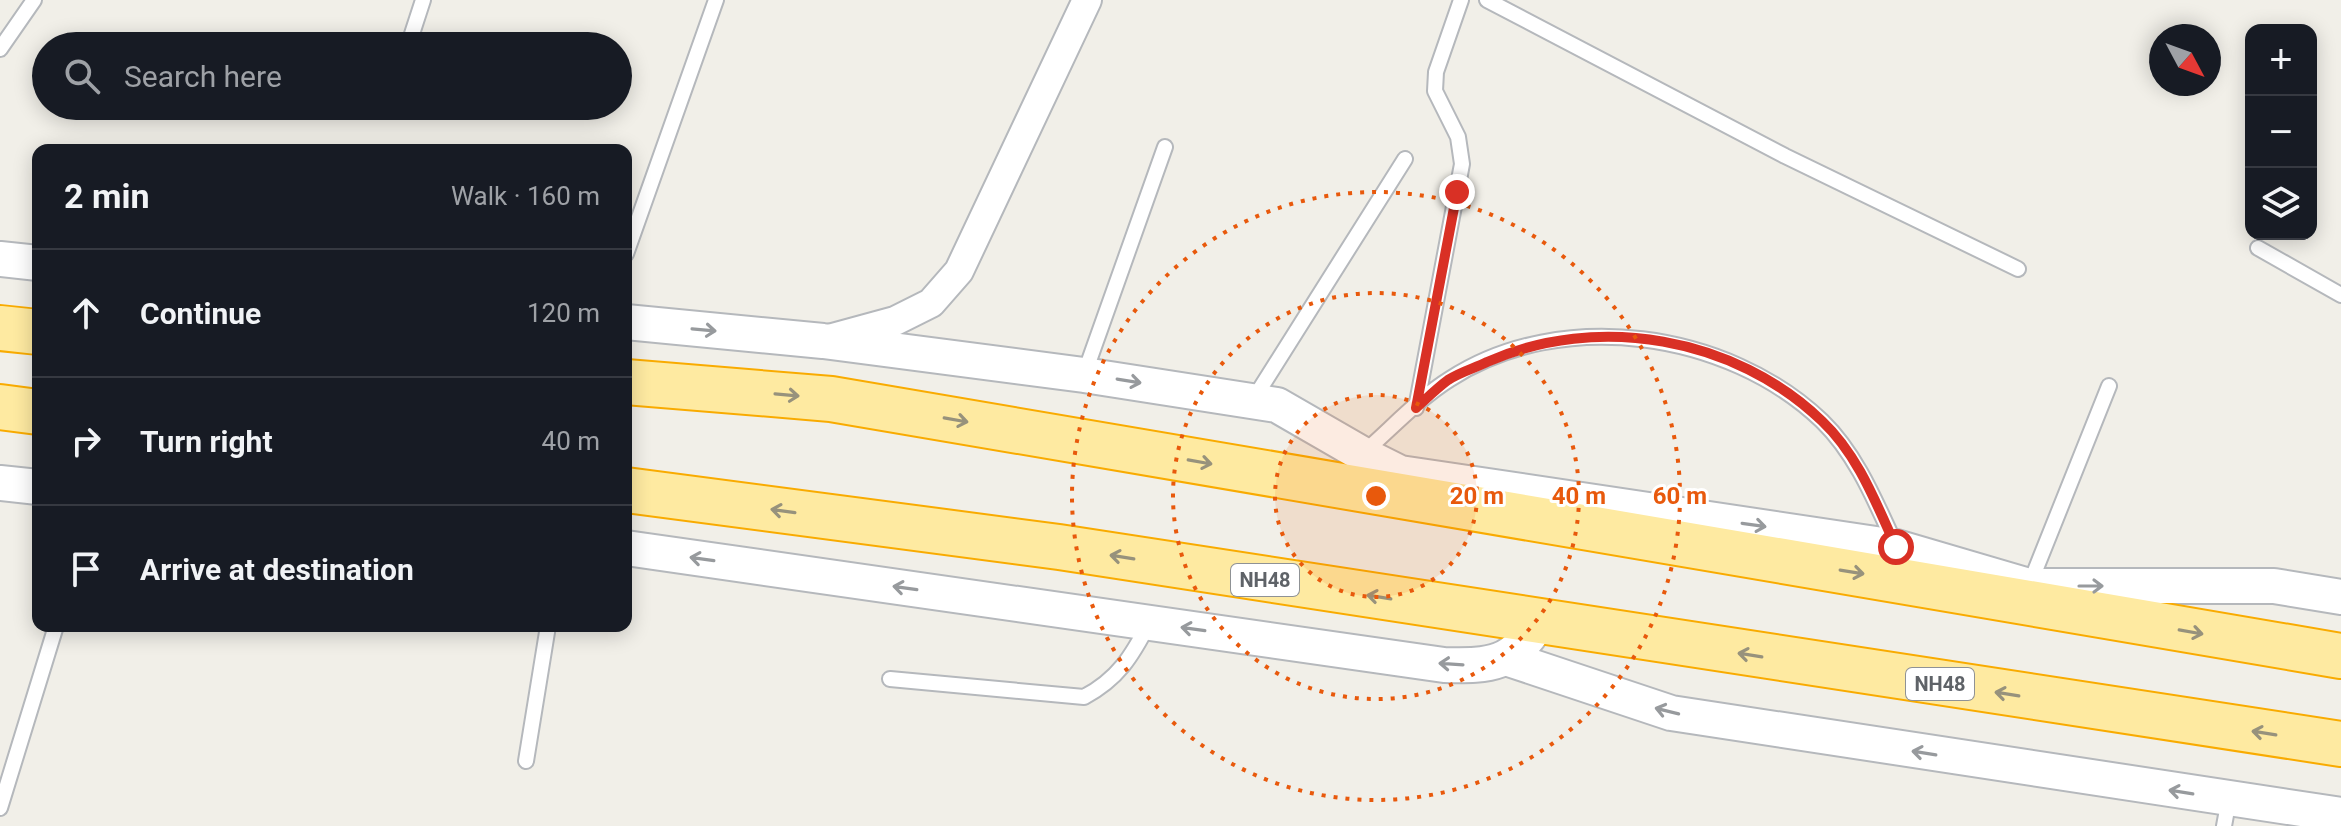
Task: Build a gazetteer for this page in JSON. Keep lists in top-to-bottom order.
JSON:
{
  "streets": {
    "highway": ["NH48"]
  },
  "north": "bottom right",
  "page": {
    "map_buttons": ["+", "−"],
    "search": "Search here",
    "heading": ["2 min", "Walk · 160 m"],
    "list": [
      ["Continue", "120 m"],
      ["Turn right", "40 m"],
      "Arrive at destination"
    ]
  },
  "rings": ["20 m", "40 m", "60 m"]
}
